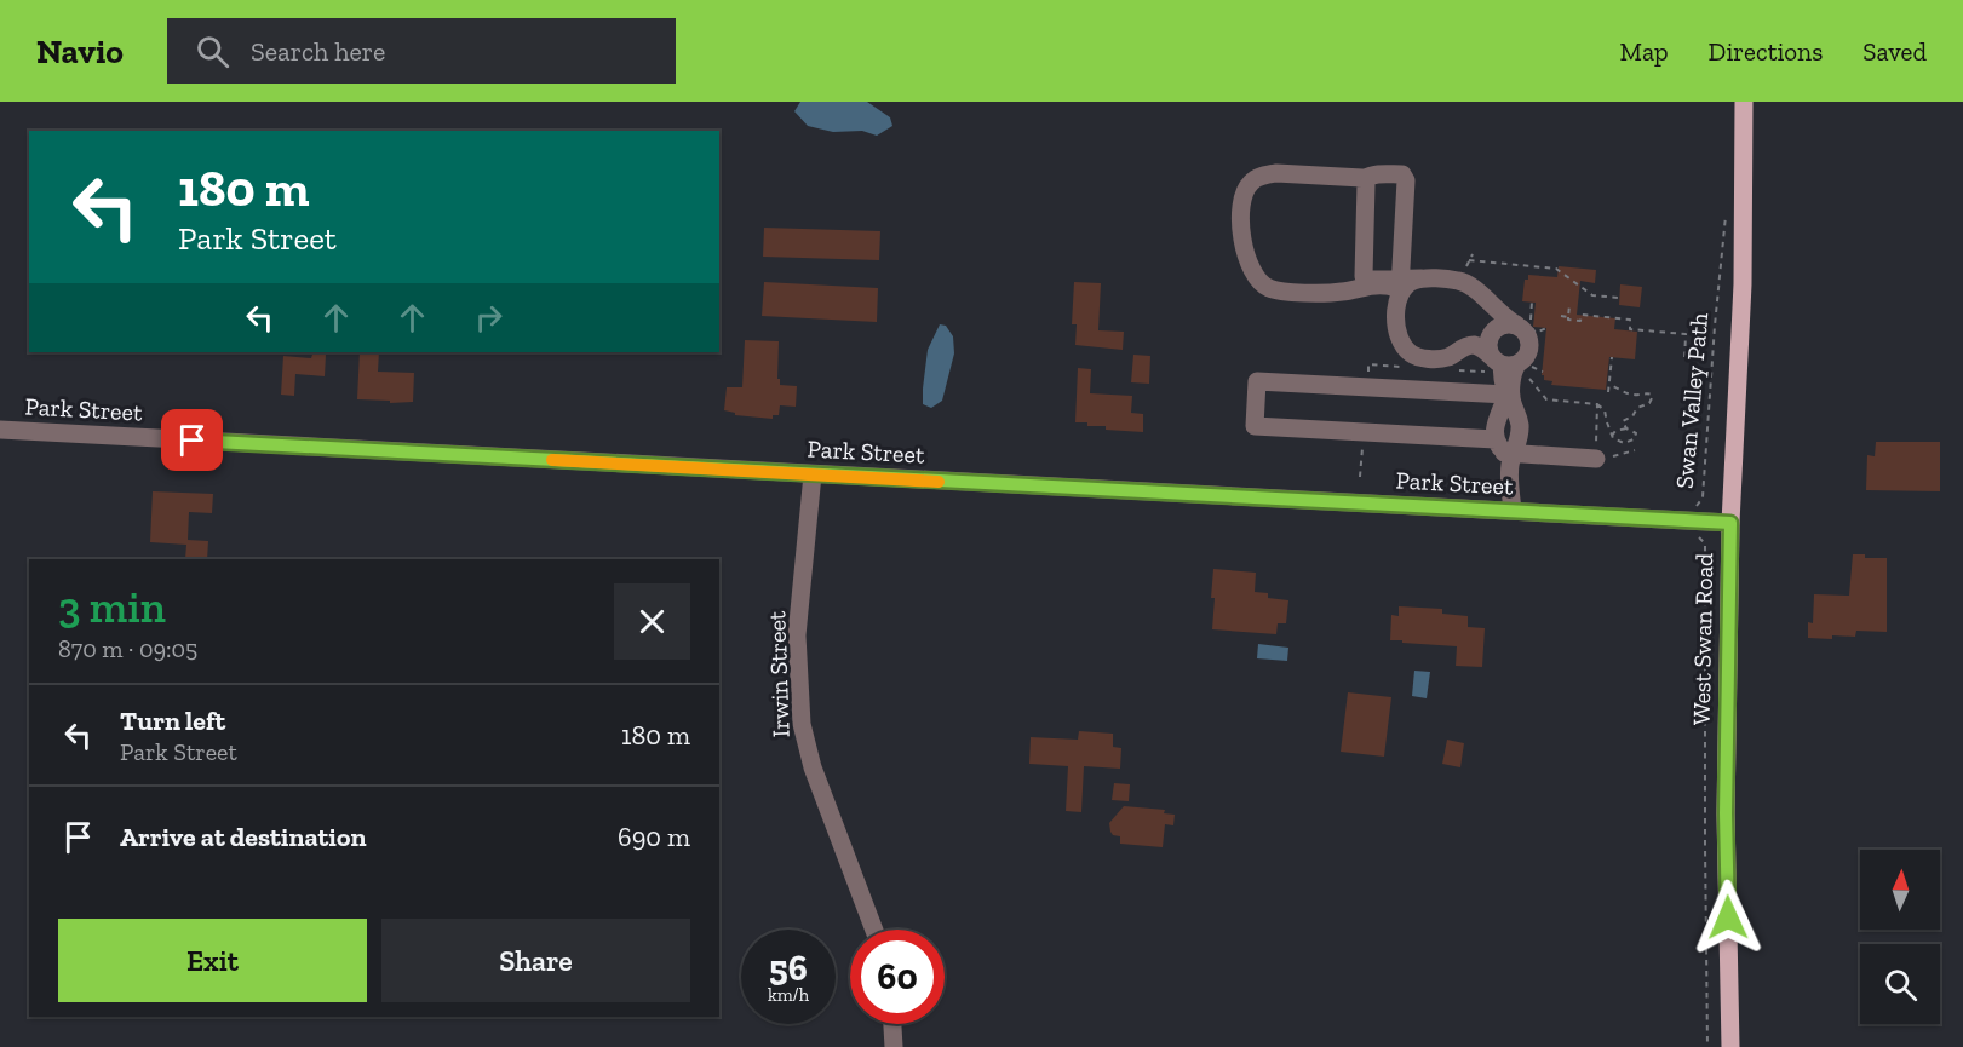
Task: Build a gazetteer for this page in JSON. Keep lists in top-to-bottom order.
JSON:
{
  "streets": {
    "main road": ["West Swan Road"],
    "street": ["Park Street", "Irwin Street"],
    "path": ["Swan Valley Path"]
  },
  "crossings": [
    ["Swan Valley Path", "Park Street"],
    ["Park Street", "West Swan Road"],
    ["Park Street", "Irwin Street"]
  ],
  "north": "top",
  "page": {
    "header": "Navio",
    "search": "Search here",
    "nav": ["Map", "Directions", "Saved"],
    "turn": ["180 m", "Park Street"],
    "heading": ["3 min", "870 m · 09:05"],
    "list": [
      {
        "name": "Turn left",
        "note": "Park Street",
        "value": "180 m"
      },
      {
        "name": "Arrive at destination",
        "value": "690 m"
      }
    ],
    "buttons": ["Exit", "Share"],
    "speed": "56 km/h",
    "limit": "60"
  }
}
